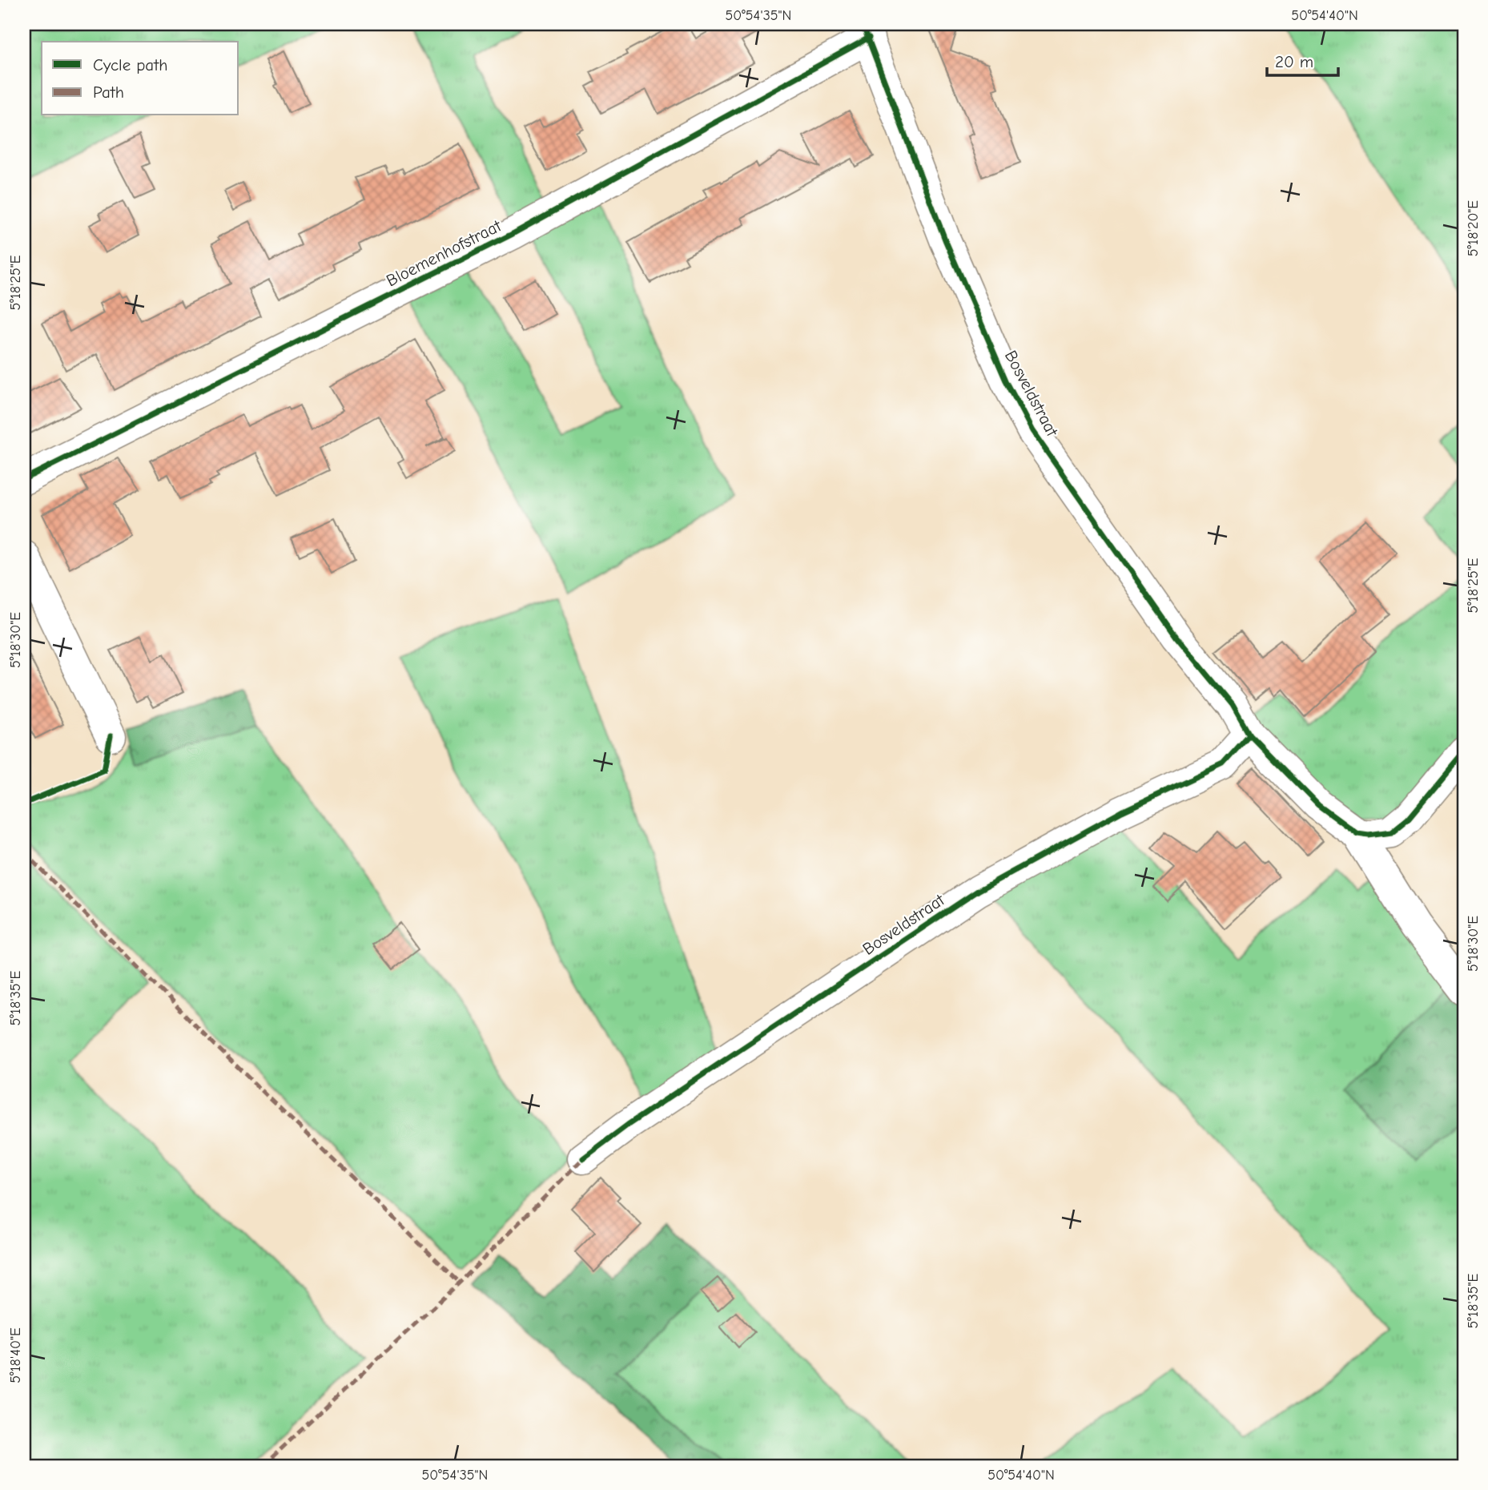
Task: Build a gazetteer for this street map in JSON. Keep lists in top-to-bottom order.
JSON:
{
  "streets": {
    "street": ["Bloemenhofstraat", "Bosveldstraat"]
  },
  "crossings": [
    ["Bloemenhofstraat", "Bosveldstraat"]
  ],
  "legend": ["Cycle path", "Path"],
  "scale_bar": "20 m",
  "coordinates": [
    "50°54'35\"N",
    "50°54'40\"N",
    "5°18'20\"E",
    "5°18'25\"E",
    "5°18'30\"E",
    "5°18'35\"E",
    "5°18'40\"E"
  ]
}
